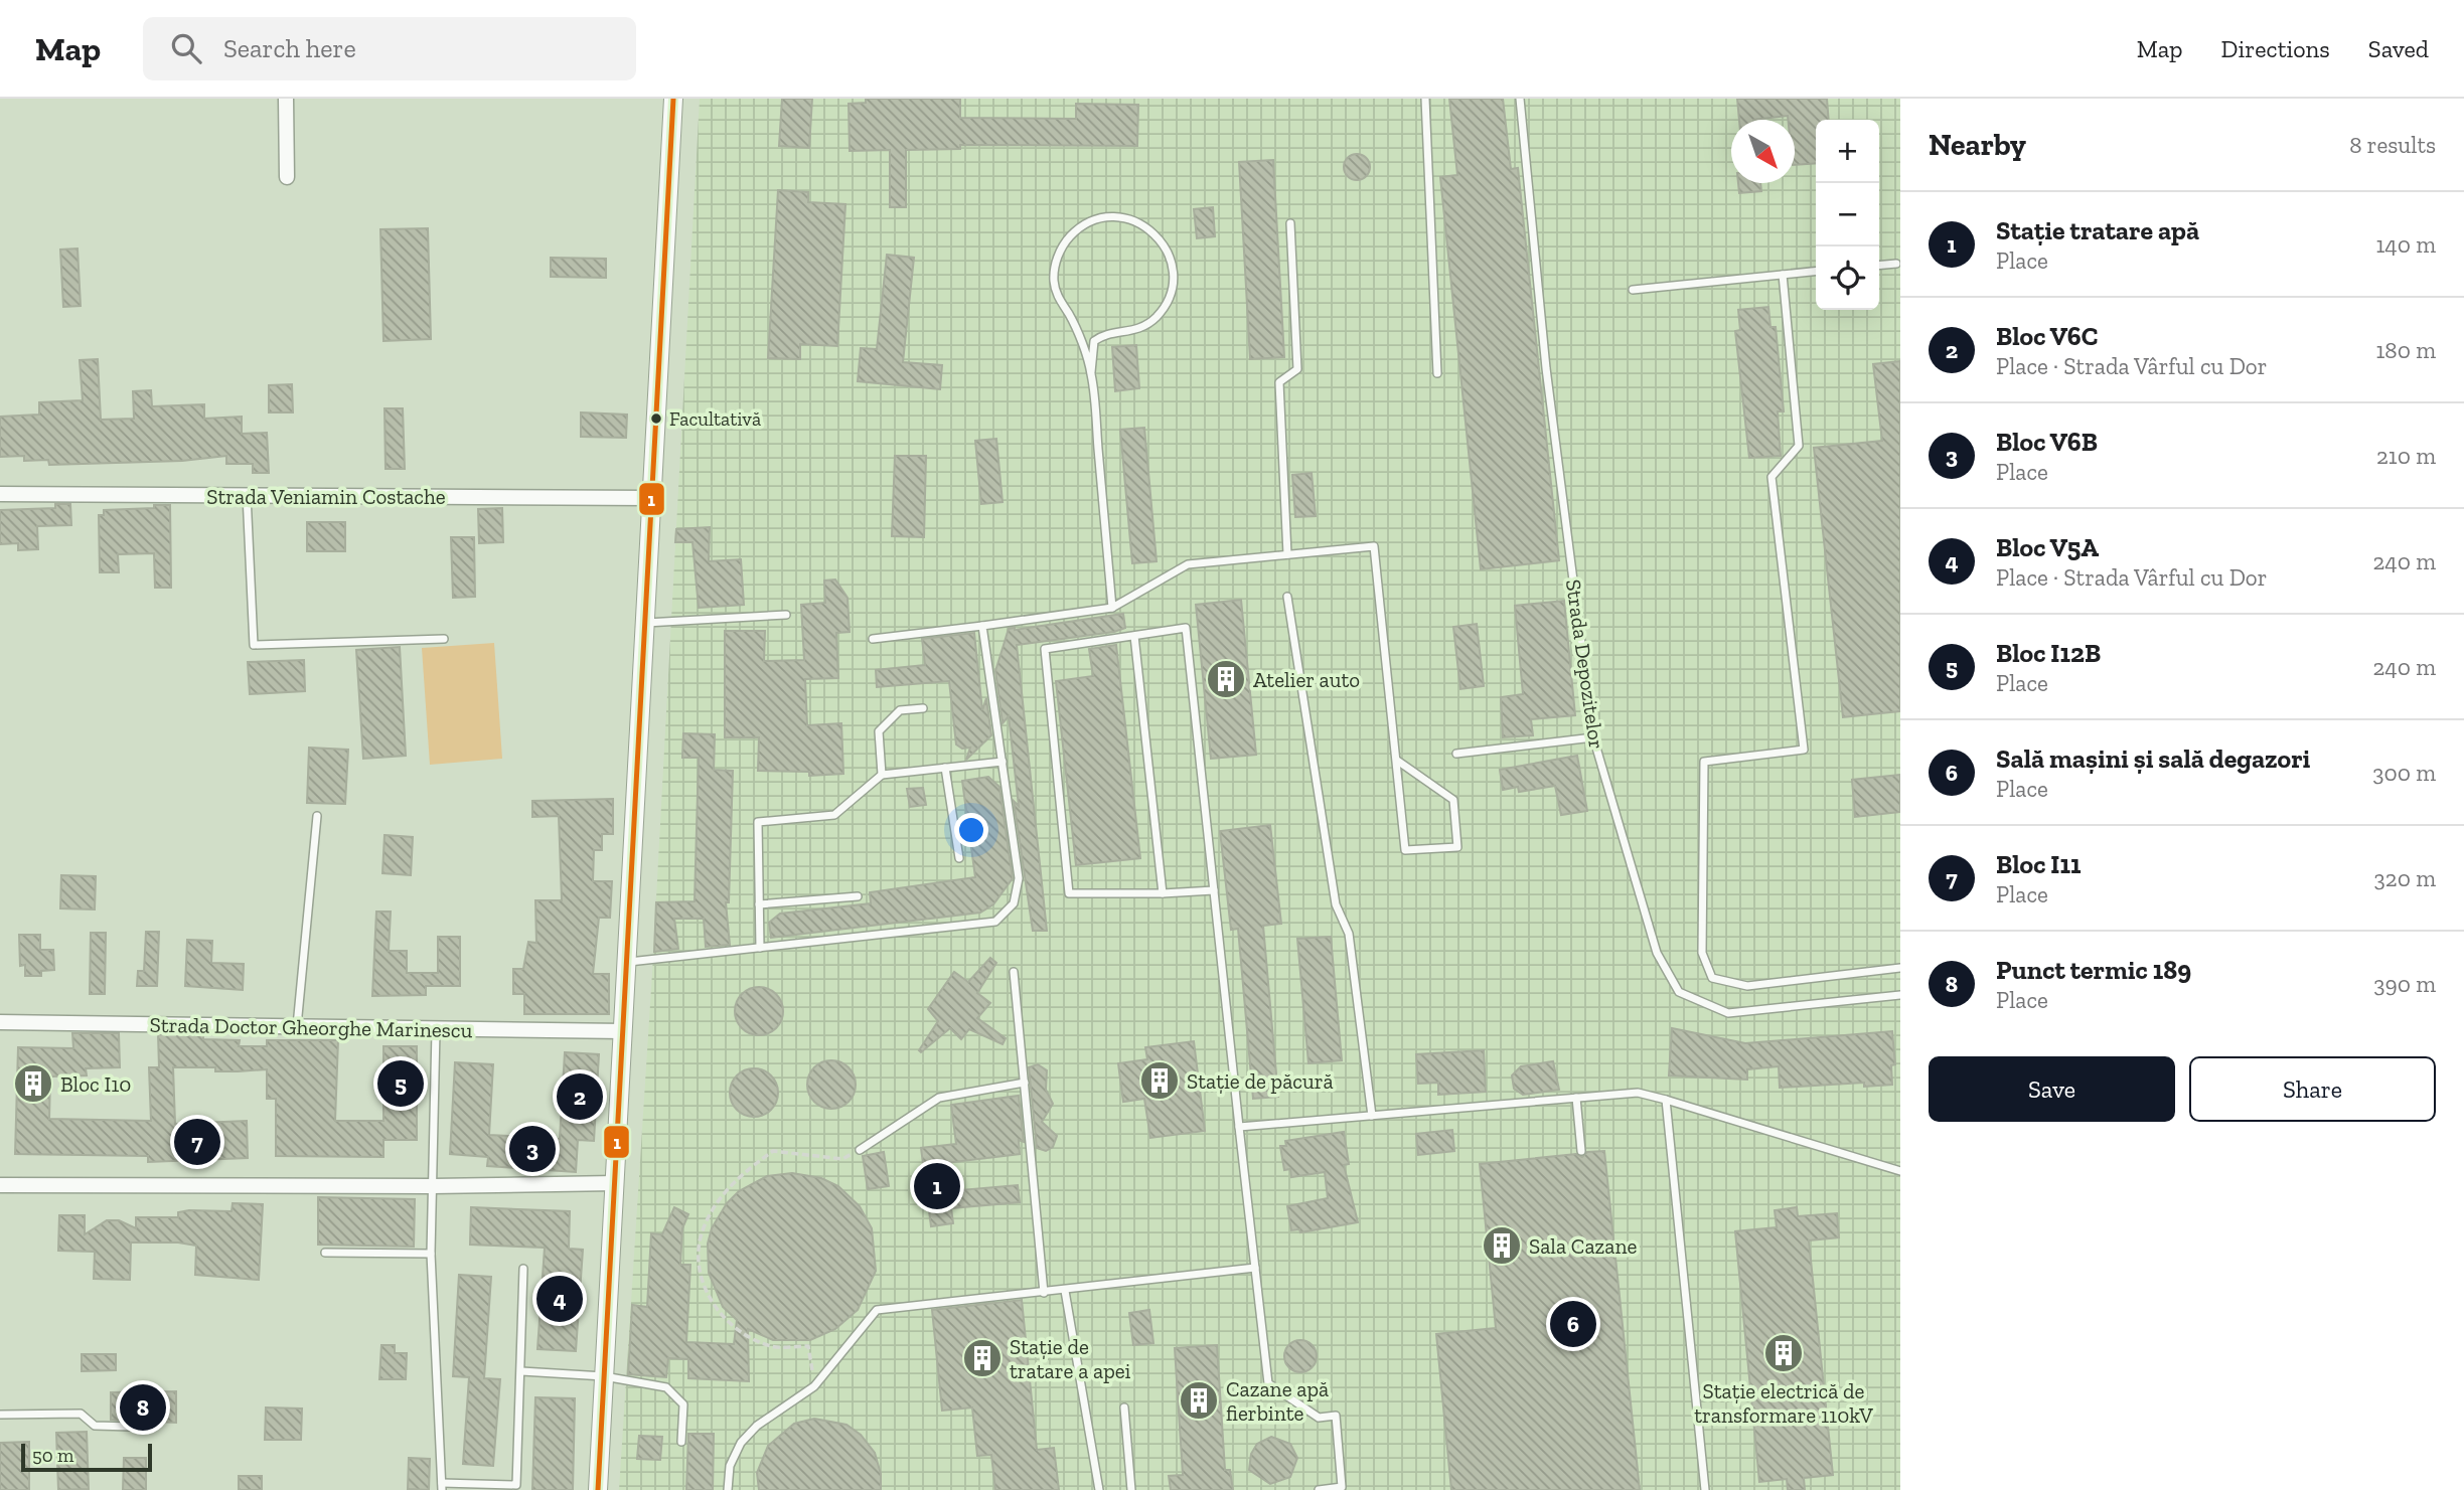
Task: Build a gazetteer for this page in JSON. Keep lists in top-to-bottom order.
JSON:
{
  "streets": {
    "street": ["Strada Veniamin Costache", "Strada Doctor Gheorghe Marinescu"],
    "lane": ["Strada Depozitelor"]
  },
  "places": {
    "other": ["Facultativă"],
    "building": [
      "Atelier auto",
      "Stație de păcură",
      "Bloc I10",
      "Sala Cazane",
      "Stație electrică de transformare 110kV",
      "Stație de tratare a apei",
      "Cazane apă fierbinte"
    ]
  },
  "lines": ["transit line 1"],
  "scale_bar": "50 m",
  "north": "bottom right",
  "page": {
    "header": "Map",
    "search": "Search here",
    "nav": ["Map", "Directions", "Saved"],
    "heading": ["Nearby", "8 results"],
    "map_buttons": ["+", "−"],
    "list": [
      {
        "mark": "1",
        "name": "Stație tratare apă",
        "note": "Place",
        "value": "140 m"
      },
      {
        "mark": "2",
        "name": "Bloc V6C",
        "note": "Place · Strada Vârful cu Dor",
        "value": "180 m"
      },
      {
        "mark": "3",
        "name": "Bloc V6B",
        "note": "Place",
        "value": "210 m"
      },
      {
        "mark": "4",
        "name": "Bloc V5A",
        "note": "Place · Strada Vârful cu Dor",
        "value": "240 m"
      },
      {
        "mark": "5",
        "name": "Bloc I12B",
        "note": "Place",
        "value": "240 m"
      },
      {
        "mark": "6",
        "name": "Sală mașini și sală degazori",
        "note": "Place",
        "value": "300 m"
      },
      {
        "mark": "7",
        "name": "Bloc I11",
        "note": "Place",
        "value": "320 m"
      },
      {
        "mark": "8",
        "name": "Punct termic 189",
        "note": "Place",
        "value": "390 m"
      }
    ],
    "buttons": ["Save", "Share"],
    "pins": [
      "5",
      "2",
      "7",
      "3",
      "1",
      "4",
      "6",
      "8"
    ],
    "scale": "50 m"
  }
}
